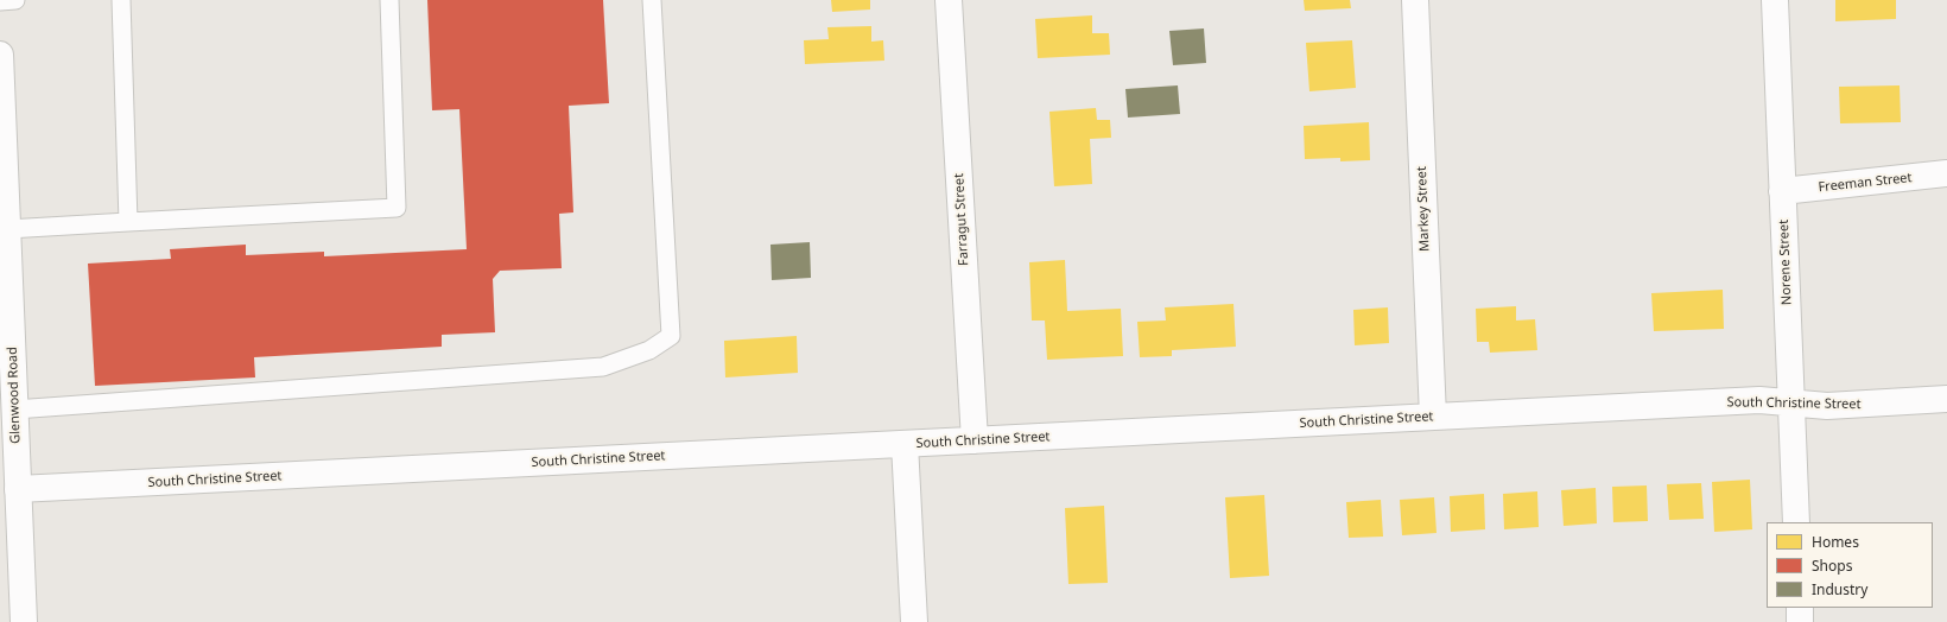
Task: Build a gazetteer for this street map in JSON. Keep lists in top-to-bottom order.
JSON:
{
  "streets": {
    "street": [
      "Freeman Street",
      "Markey Street",
      "Farragut Street",
      "Norene Street",
      "Glenwood Road",
      "South Christine Street"
    ]
  },
  "crossings": [
    ["Freeman Street", "Norene Street"],
    ["Markey Street", "South Christine Street"],
    ["Farragut Street", "South Christine Street"],
    ["Norene Street", "South Christine Street"],
    ["Glenwood Road", "South Christine Street"]
  ],
  "legend": ["Homes", "Shops", "Industry"]
}
